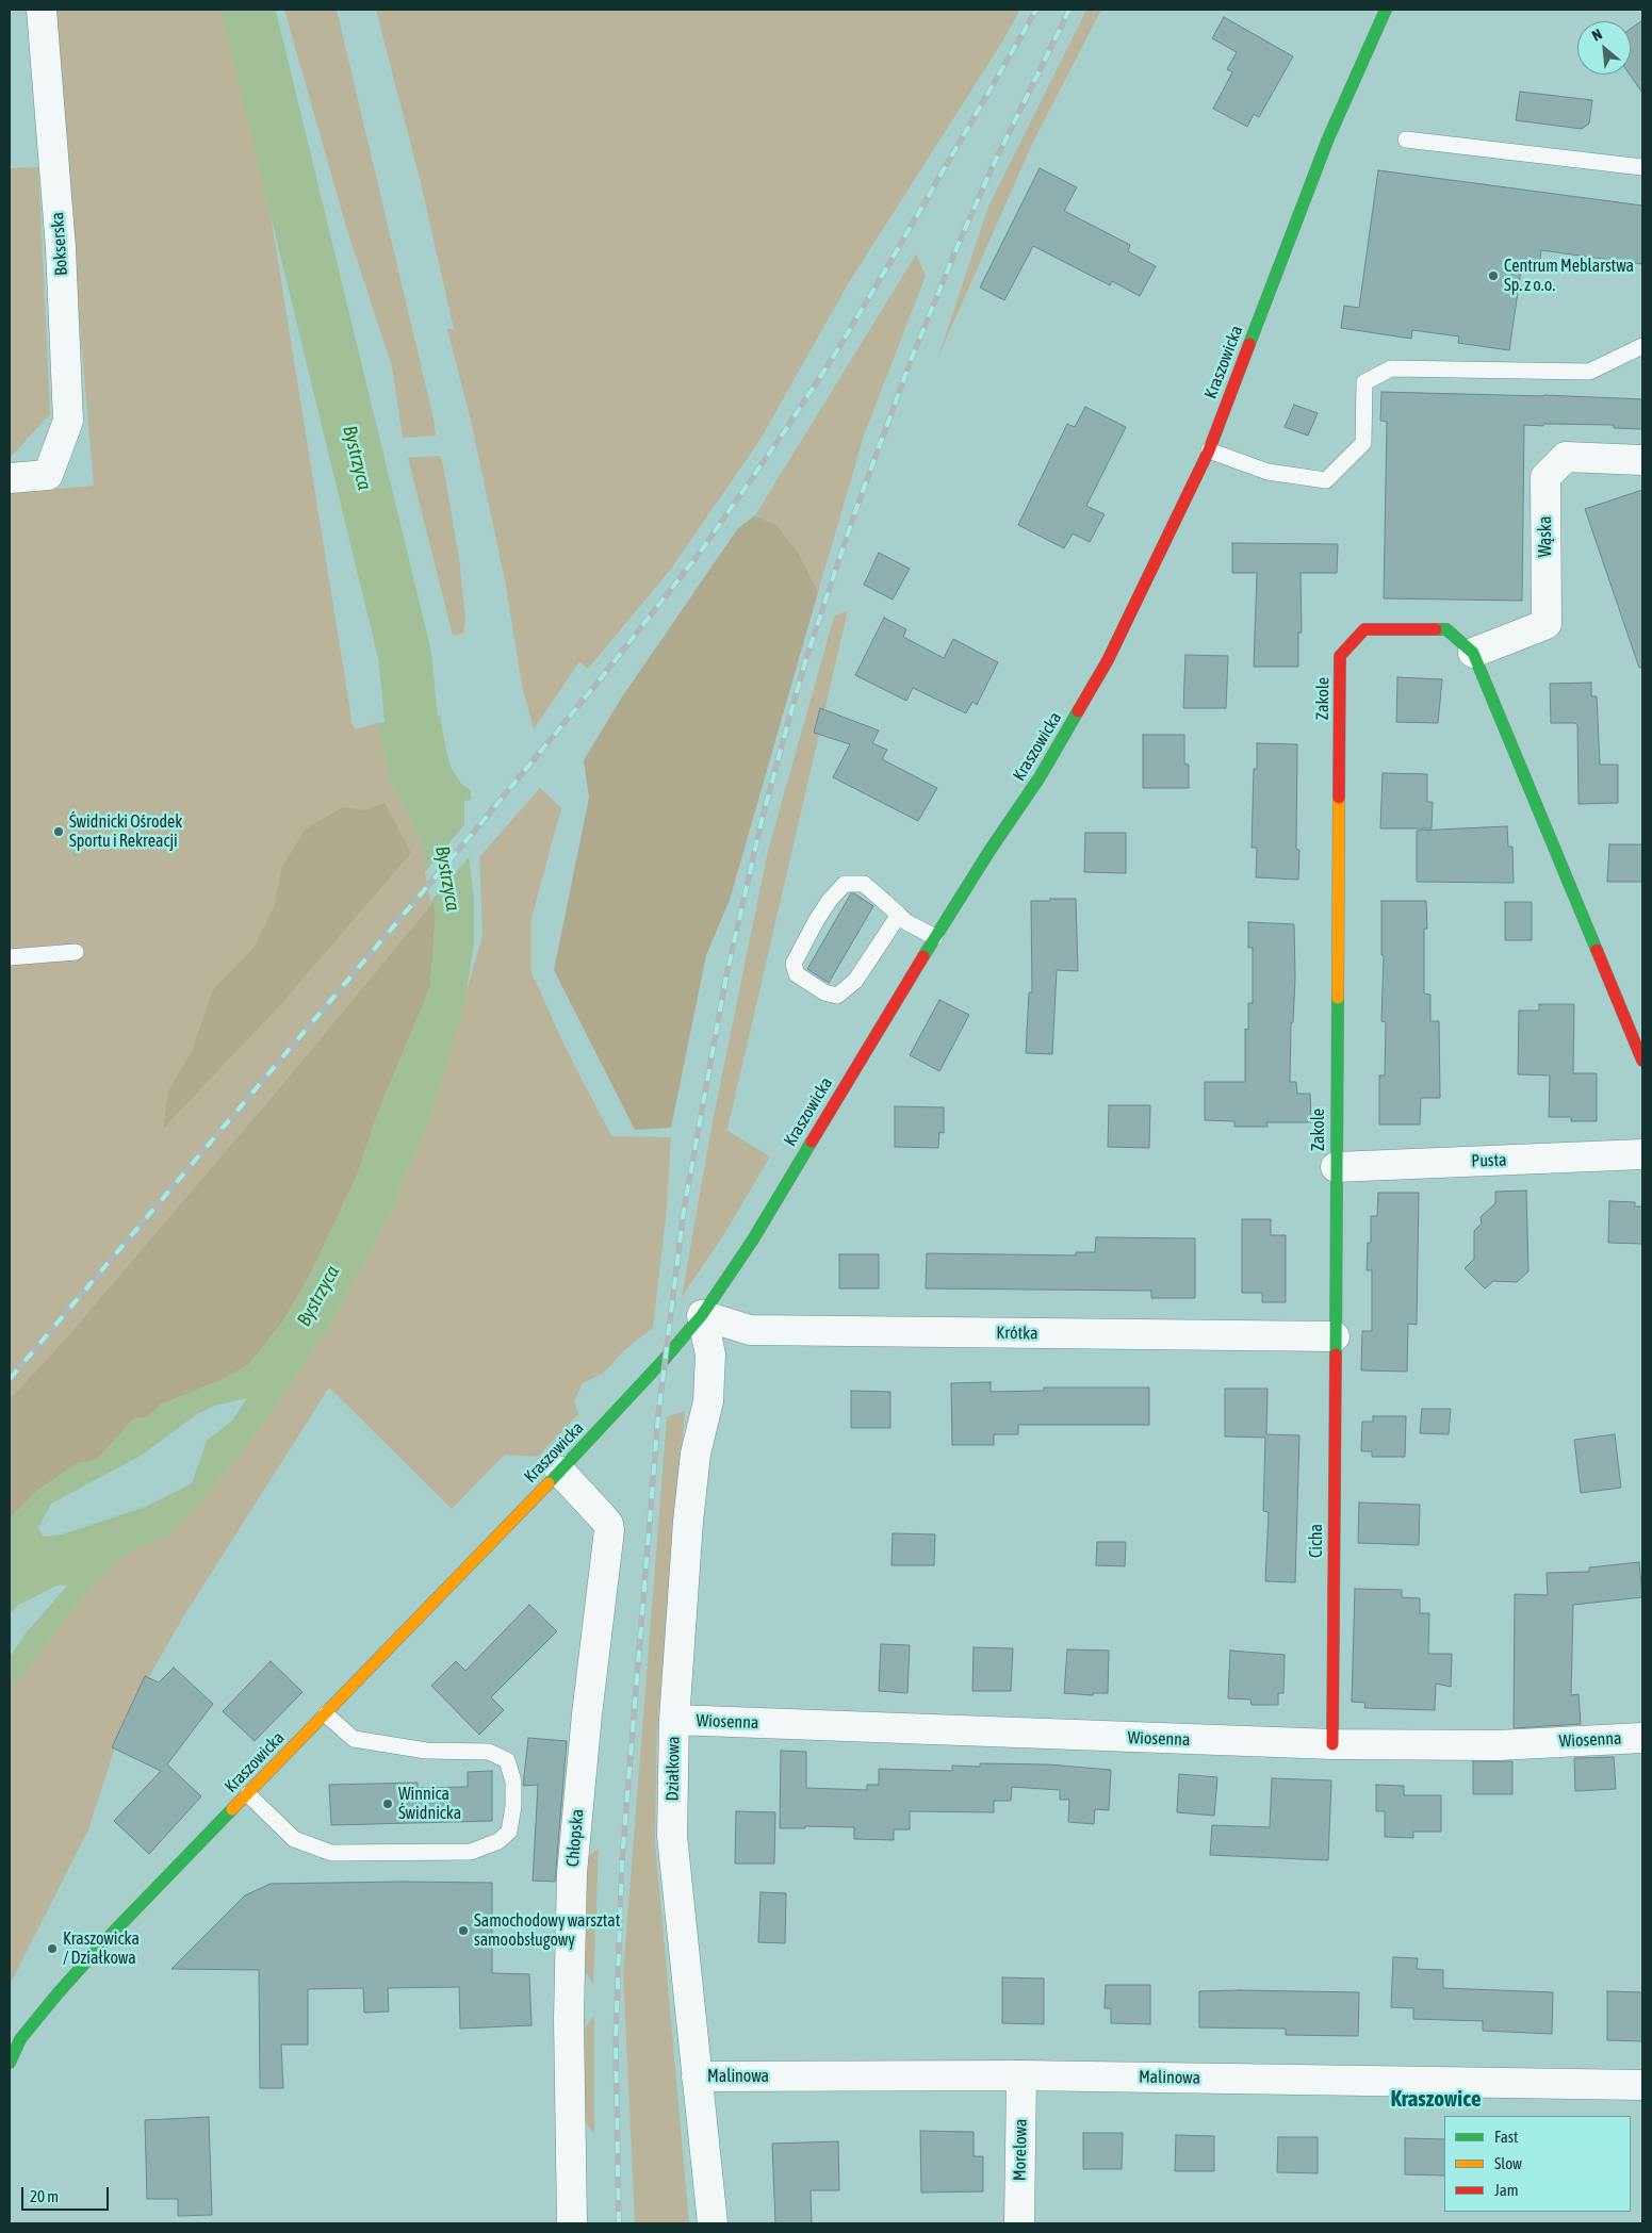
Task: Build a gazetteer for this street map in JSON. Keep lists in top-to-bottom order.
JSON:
{
  "streets": {
    "street": [
      "Bokserska",
      "Kraszowicka",
      "Wąska",
      "Zakole",
      "Pusta",
      "Krótka",
      "Cicha",
      "Wiosenna",
      "Działkowa",
      "Chłopska",
      "Malinowa",
      "Morelowa"
    ]
  },
  "crossings": [
    ["Kraszowicka", "Krótka"],
    ["Kraszowicka", "Działkowa"],
    ["Kraszowicka", "Chłopska"],
    ["Wąska", "Zakole"],
    ["Zakole", "Pusta"],
    ["Zakole", "Krótka"],
    ["Zakole", "Cicha"],
    ["Krótka", "Cicha"],
    ["Krótka", "Działkowa"],
    ["Cicha", "Wiosenna"],
    ["Wiosenna", "Działkowa"],
    ["Działkowa", "Malinowa"],
    ["Malinowa", "Morelowa"]
  ],
  "districts": ["Kraszowice"],
  "water": ["Bystrzyca"],
  "places": [
    "Centrum Meblarstwa Sp. z o.o.",
    "Świdnicki Ośrodek Sportu i Rekreacji",
    "Winnica Świdnicka",
    "Samochodowy warsztat samoobsługowy",
    "Kraszowicka / Działkowa"
  ],
  "legend": ["Fast", "Slow", "Jam"],
  "scale_bar": "20 m",
  "north": "top left"
}
